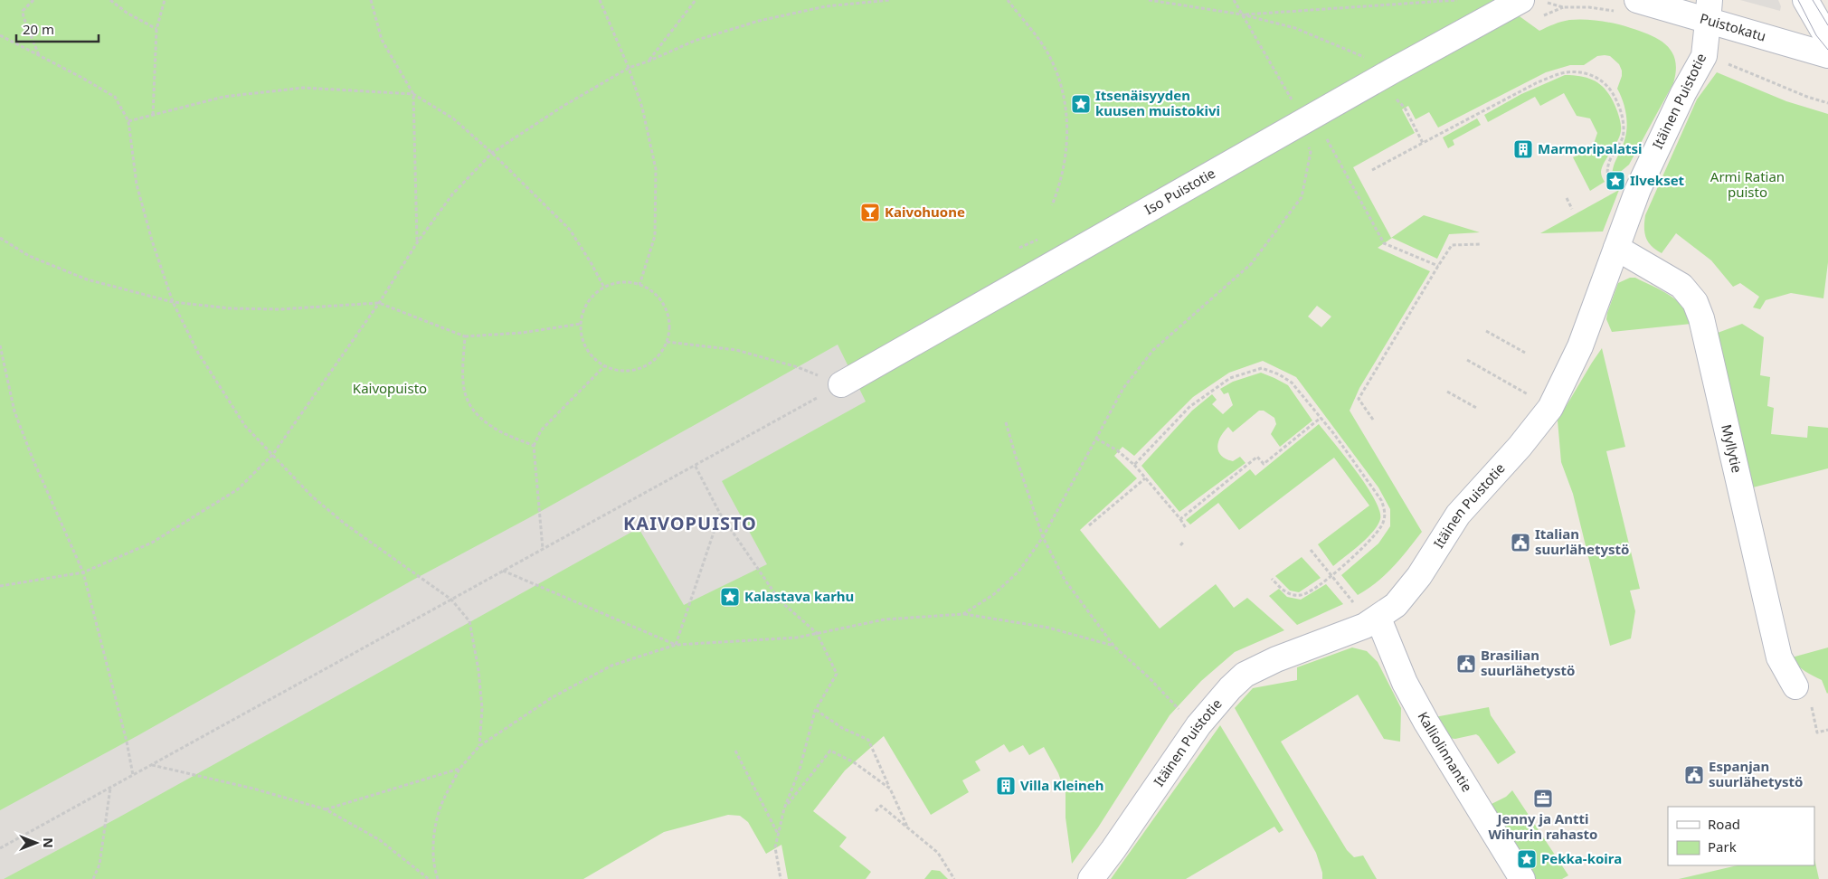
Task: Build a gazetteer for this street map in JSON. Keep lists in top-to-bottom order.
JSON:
{
  "streets": {
    "street": [
      "Puistokatu",
      "Itäinen Puistotie",
      "Iso Puistotie",
      "Myllytie",
      "Kalliolinnantie"
    ]
  },
  "crossings": [
    ["Puistokatu", "Itäinen Puistotie"],
    ["Itäinen Puistotie", "Myllytie"],
    ["Itäinen Puistotie", "Kalliolinnantie"]
  ],
  "districts": ["KAIVOPUISTO"],
  "parks": ["Armi Ratian puisto", "Kaivopuisto"],
  "places": {
    "place": [
      "Itsenäisyyden kuusen muistokivi",
      "Ilvekset",
      "Kalastava karhu",
      "Pekka-koira"
    ],
    "building": ["Marmoripalatsi", "Villa Kleineh"],
    "bar": ["Kaivohuone"],
    "public building": ["Italian suurlähetystö", "Brasilian suurlähetystö", "Espanjan suurlähetystö"],
    "office": ["Jenny ja Antti Wihurin rahasto"]
  },
  "legend": ["Road", "Park"],
  "scale_bar": "20 m",
  "north": "right"
}
